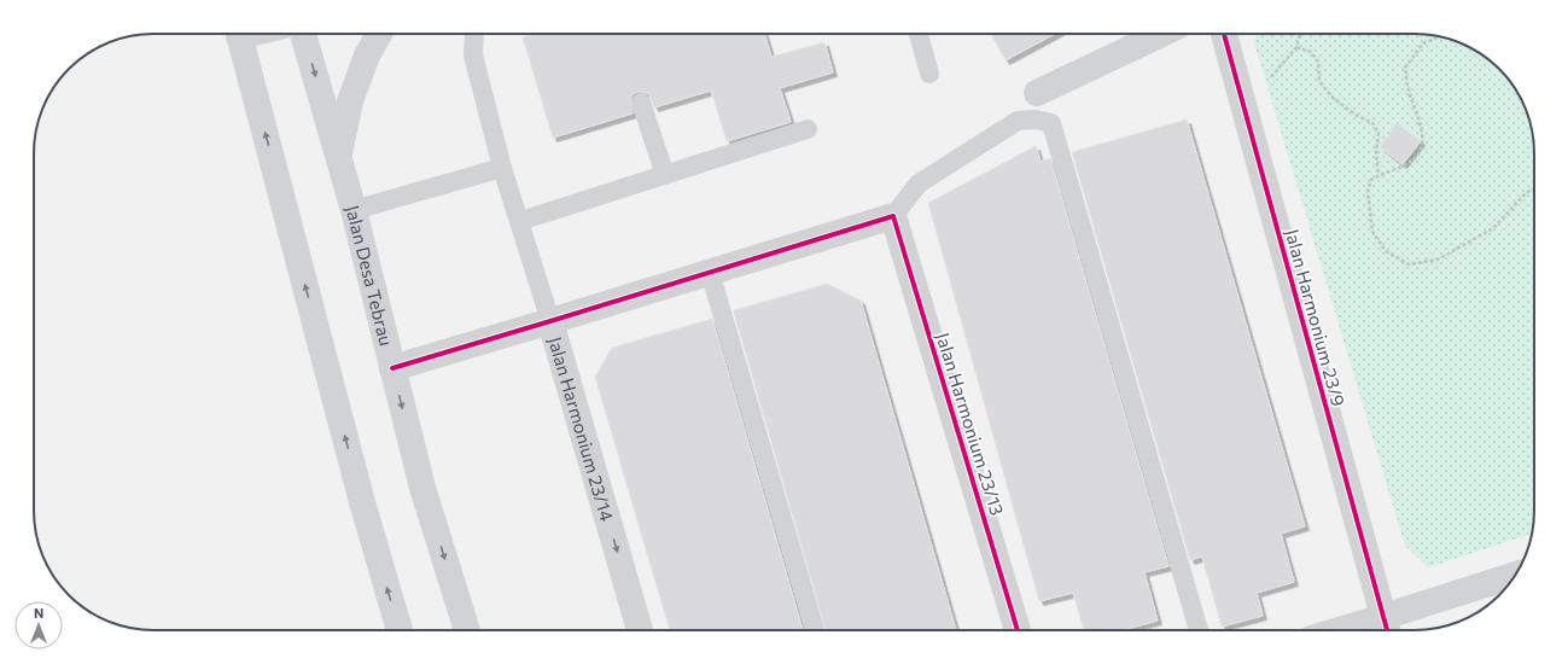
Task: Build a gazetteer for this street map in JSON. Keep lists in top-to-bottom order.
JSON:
{
  "streets": {
    "main road": ["Jalan Desa Tebrau"],
    "street": ["Jalan Harmonium 23/9", "Jalan Harmonium 23/13", "Jalan Harmonium 23/14"]
  },
  "north": "top"
}
